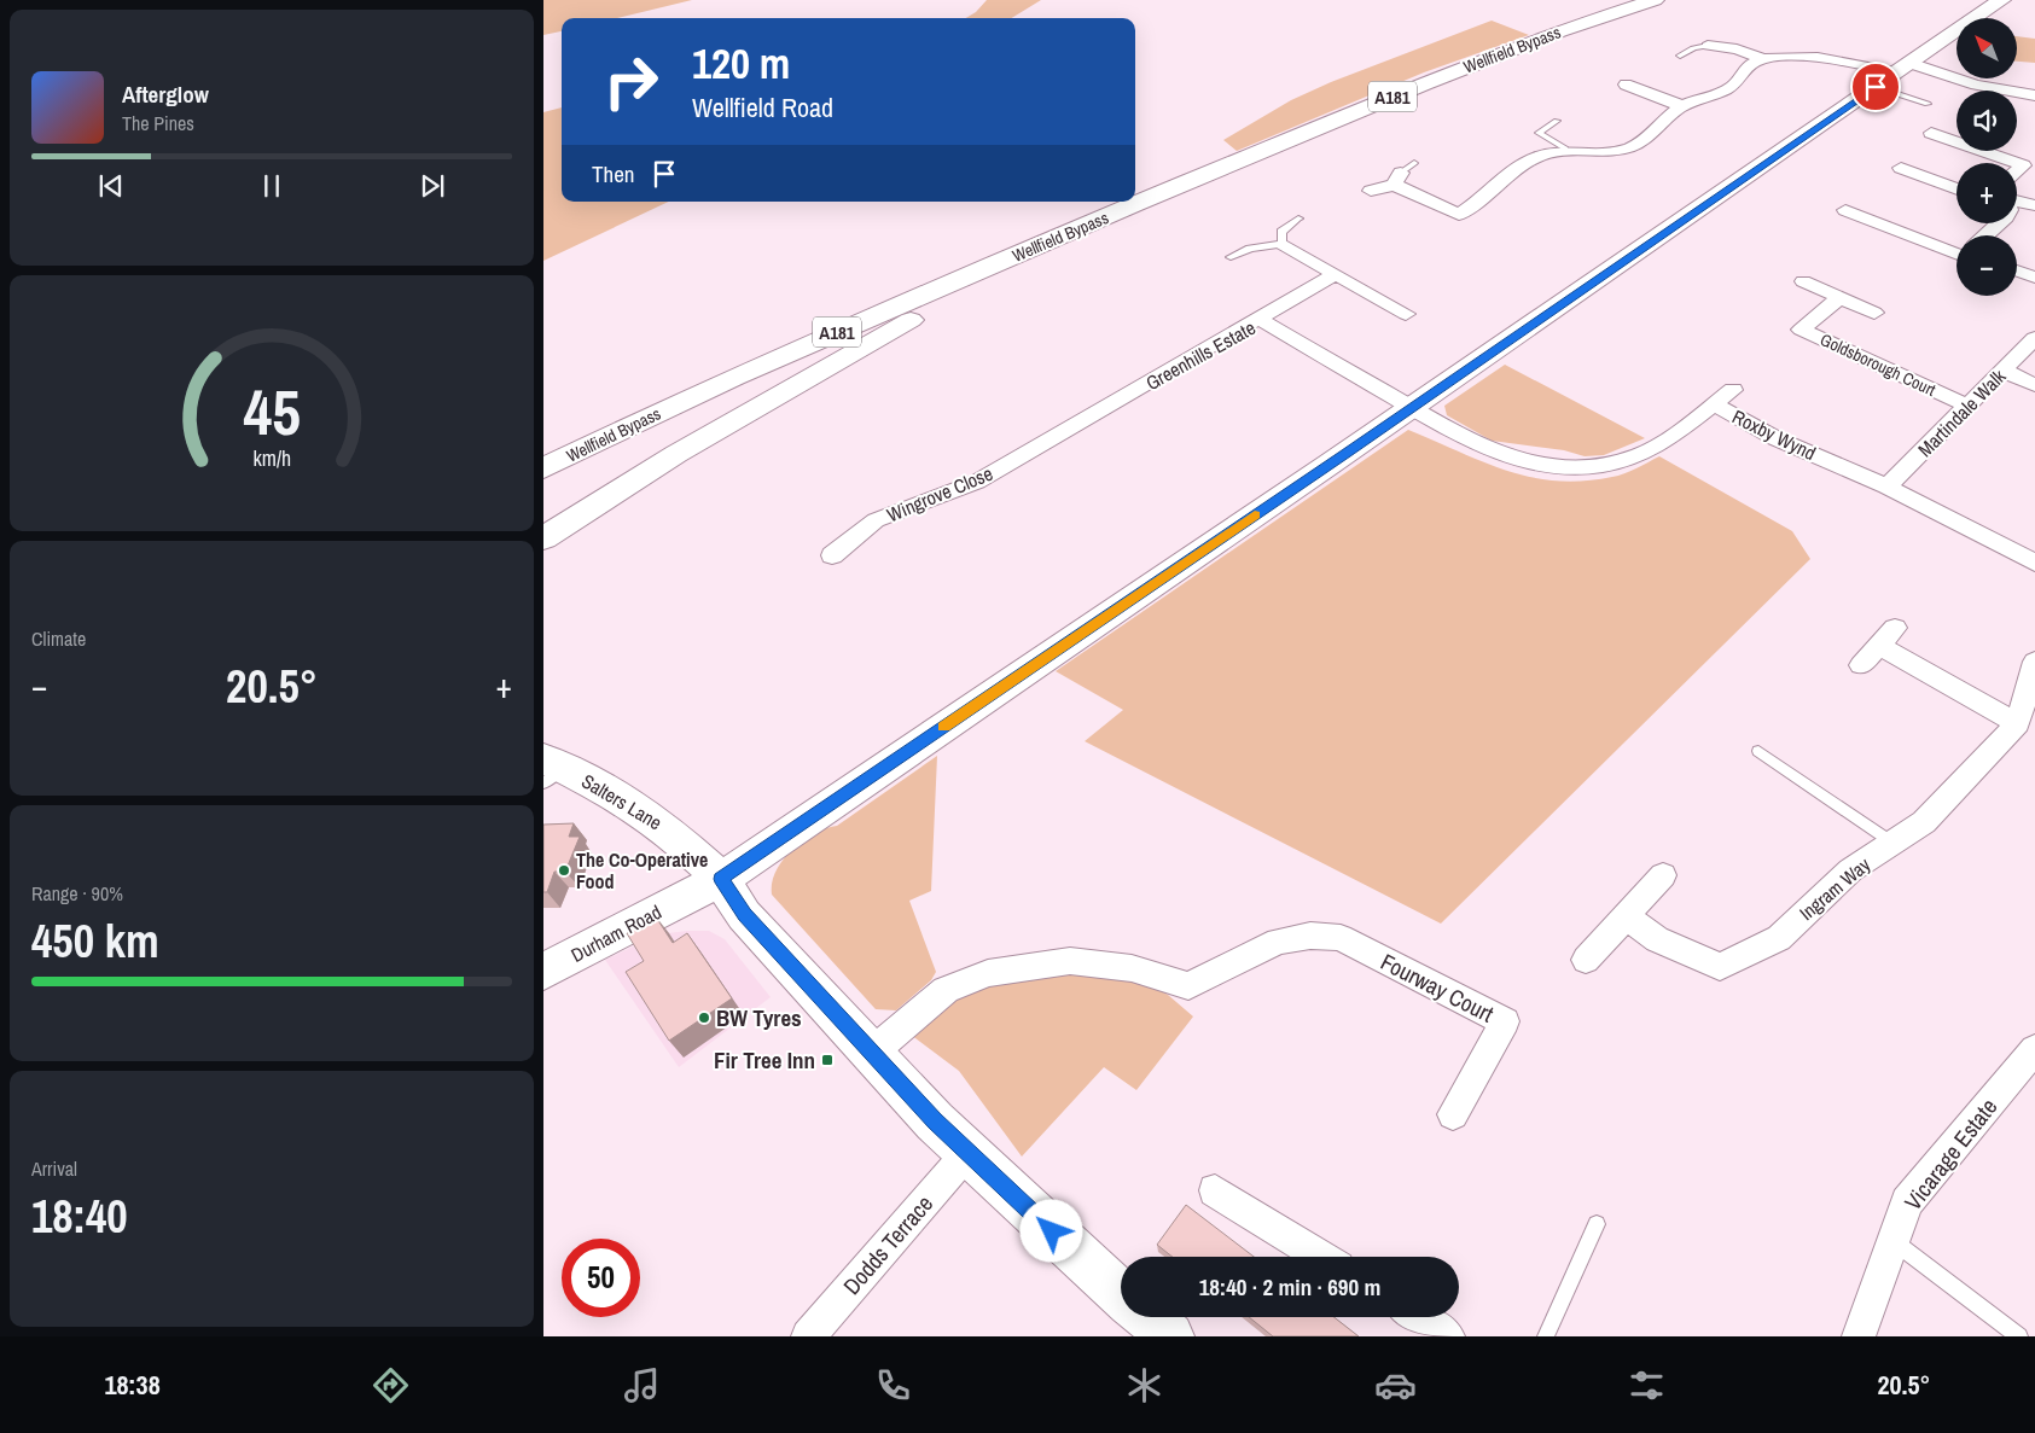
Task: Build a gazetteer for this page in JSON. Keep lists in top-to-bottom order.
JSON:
{
  "streets": {
    "main road": [
      "Wellfield Bypass",
      "A181",
      "Salters Lane",
      "Durham Road"
    ],
    "street": [
      "Greenhills Estate",
      "Goldsborough Court",
      "Martindale Walk",
      "Roxby Wynd",
      "Wingrove Close",
      "Ingram Way",
      "Fourway Court",
      "Vicarage Estate",
      "Dodds Terrace"
    ]
  },
  "crossings": [
    ["Greenhills Estate", "Roxby Wynd"],
    ["Greenhills Estate", "Wingrove Close"],
    ["Greenhills Estate", "Durham Road"],
    ["Goldsborough Court", "Martindale Walk"],
    ["Martindale Walk", "Roxby Wynd"],
    ["Roxby Wynd", "Durham Road"],
    ["Salters Lane", "Durham Road"],
    ["Salters Lane", "Fourway Court"],
    ["Salters Lane", "Dodds Terrace"]
  ],
  "places": {
    "other": ["The Co-Operative Food", "BW Tyres"],
    "transit": ["Fir Tree Inn"]
  },
  "north": "top left",
  "page": {
    "map_buttons": ["+", "−"],
    "turn": ["120 m", "Wellfield Road"],
    "song": ["Afterglow", "The Pines"],
    "then": "Then",
    "tile": [
      "Climate",
      ["Range · 90%", "450 km"],
      ["Arrival", "18:40"]
    ],
    "heat": ["−", "20.5°", "+"],
    "limit": "50",
    "trip": "18:40 · 2 min · 690 m",
    "tabs": ["18:38", "20.5°"],
    "gauge": ["45", "km/h"]
  }
}
